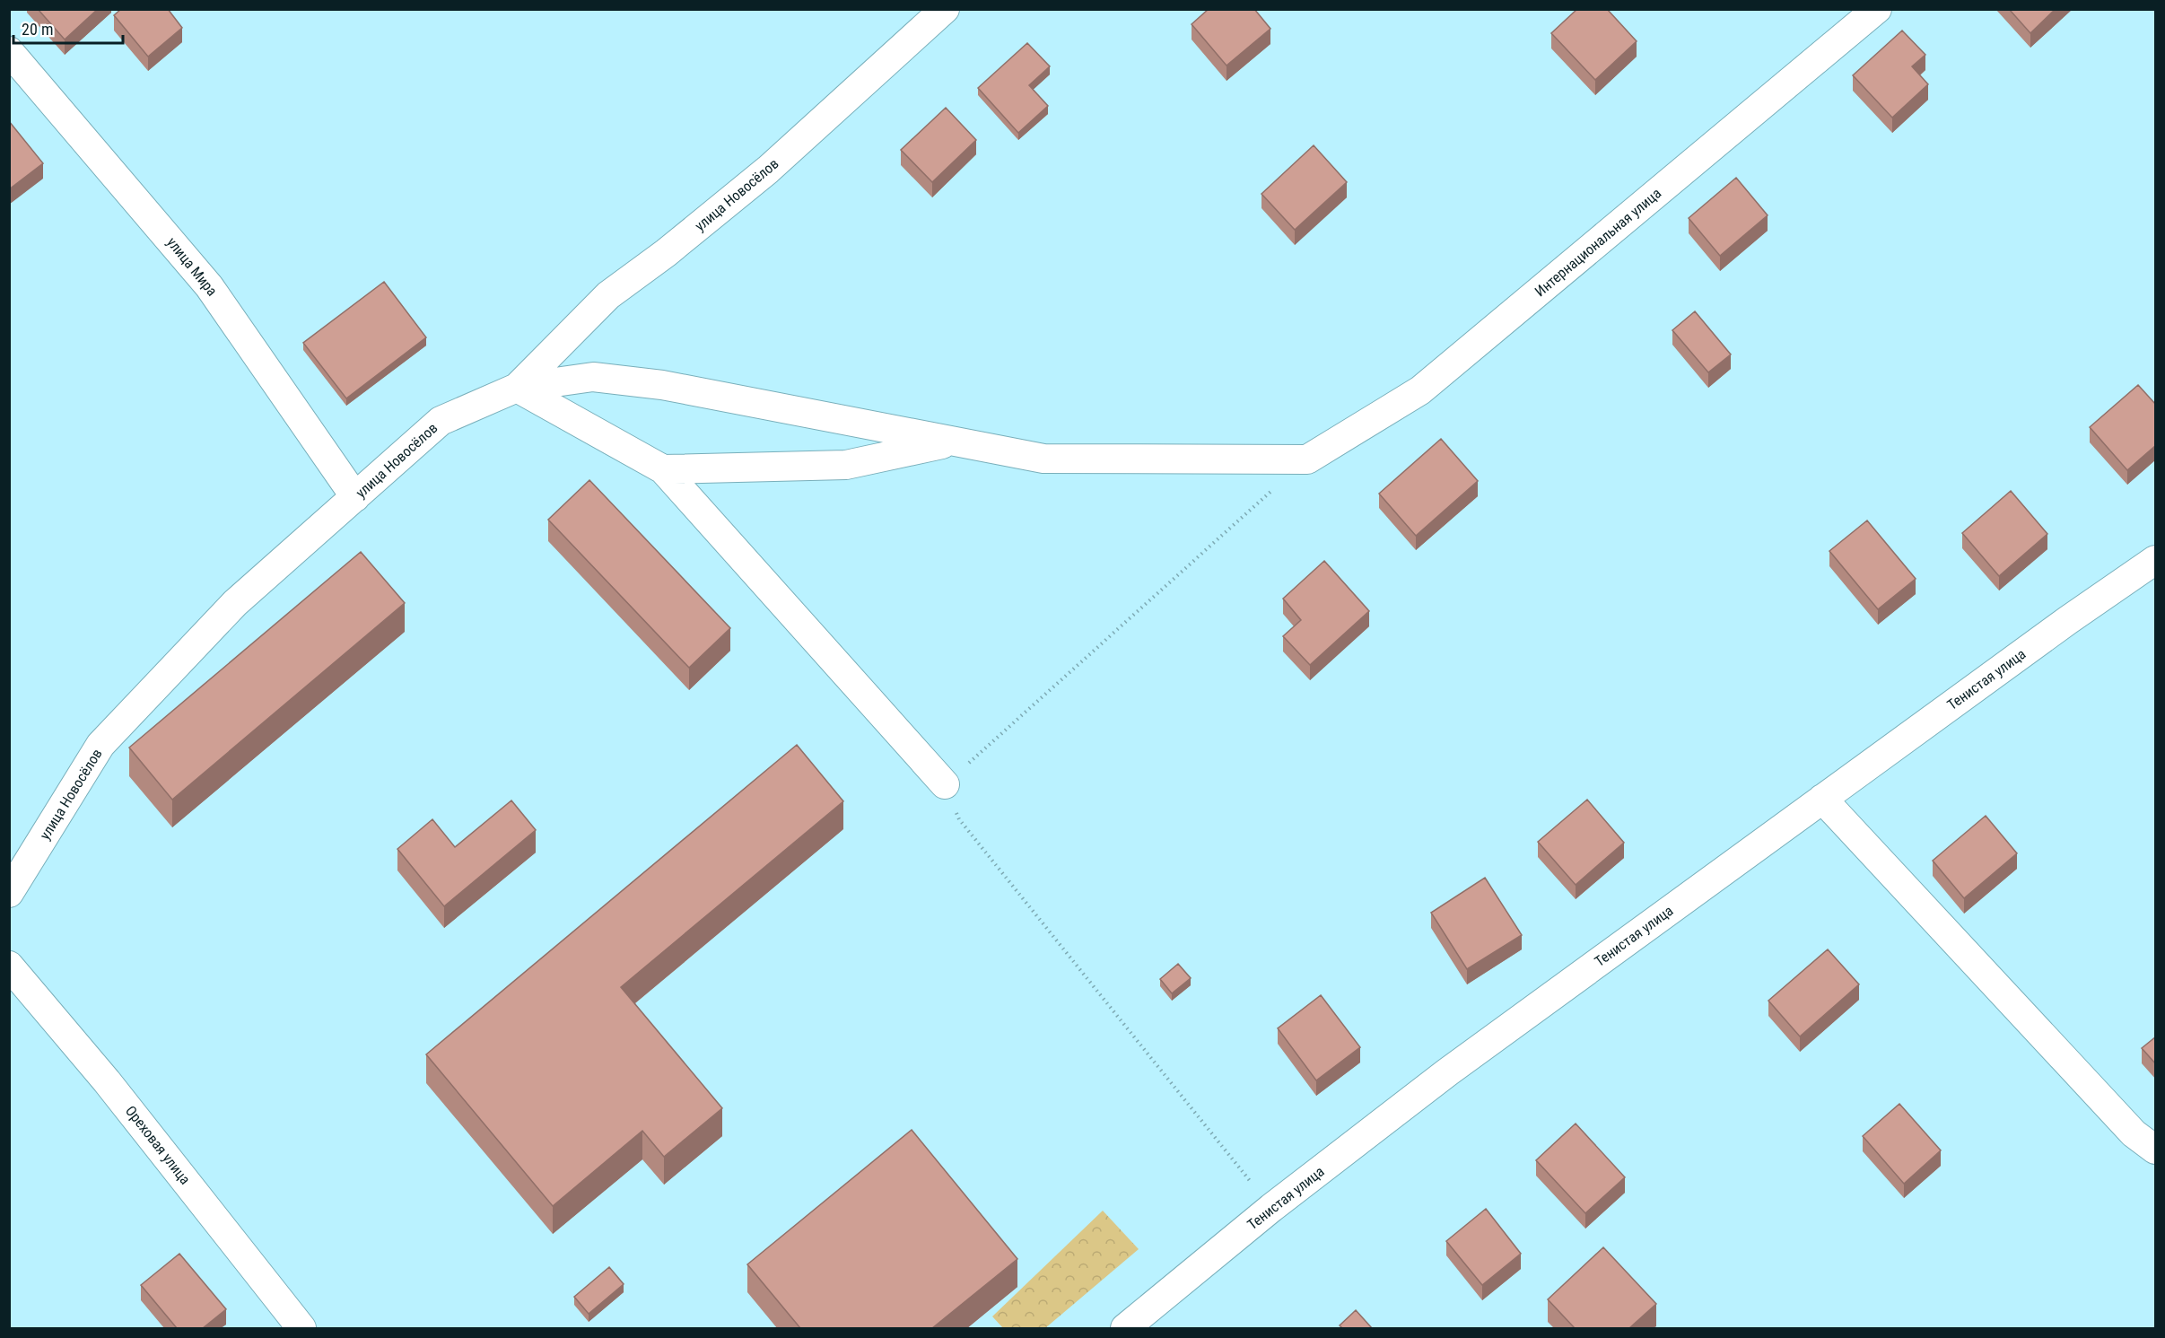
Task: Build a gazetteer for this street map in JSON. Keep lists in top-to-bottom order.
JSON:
{
  "streets": {
    "street": [
      "улица Новосёлов",
      "Интернациональная улица",
      "улица Мира",
      "Тенистая улица",
      "Ореховая улица"
    ]
  },
  "crossings": [
    ["улица Новосёлов", "улица Мира"]
  ],
  "scale_bar": "20 m"
}
